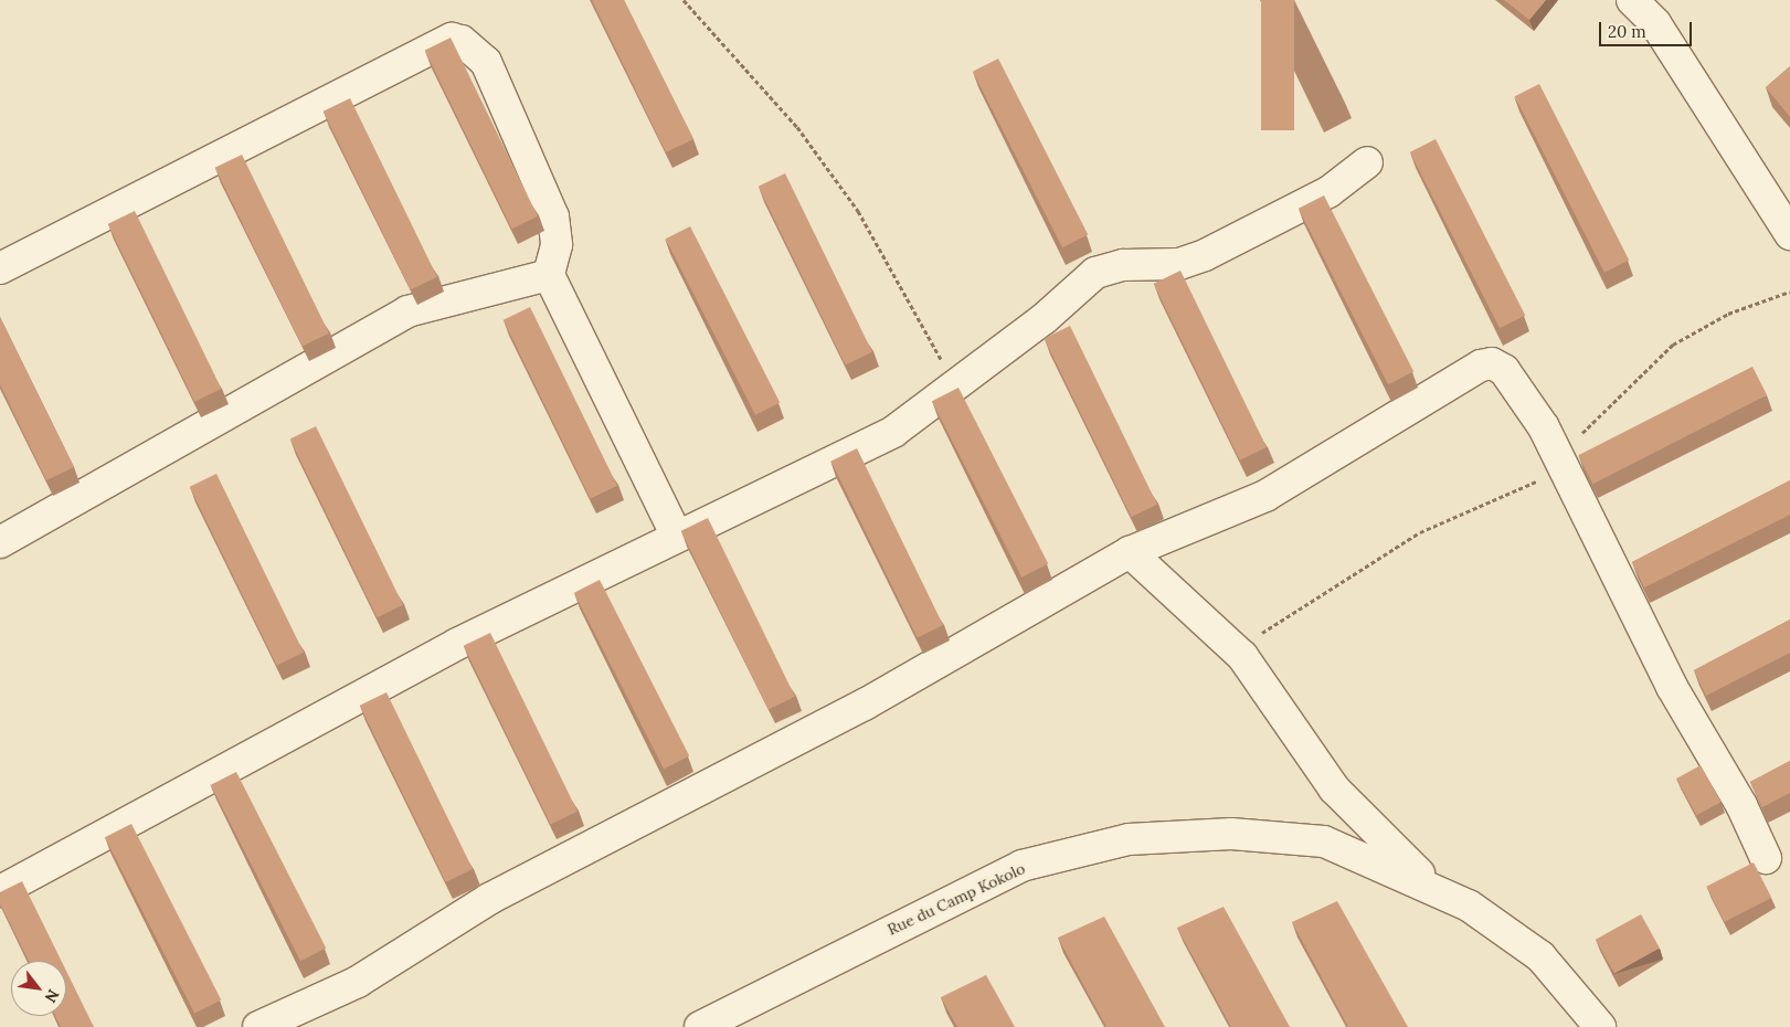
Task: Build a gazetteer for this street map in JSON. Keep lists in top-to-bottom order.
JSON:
{
  "streets": {
    "street": ["Rue du Camp Kokolo"]
  },
  "scale_bar": "20 m",
  "north": "bottom right"
}
